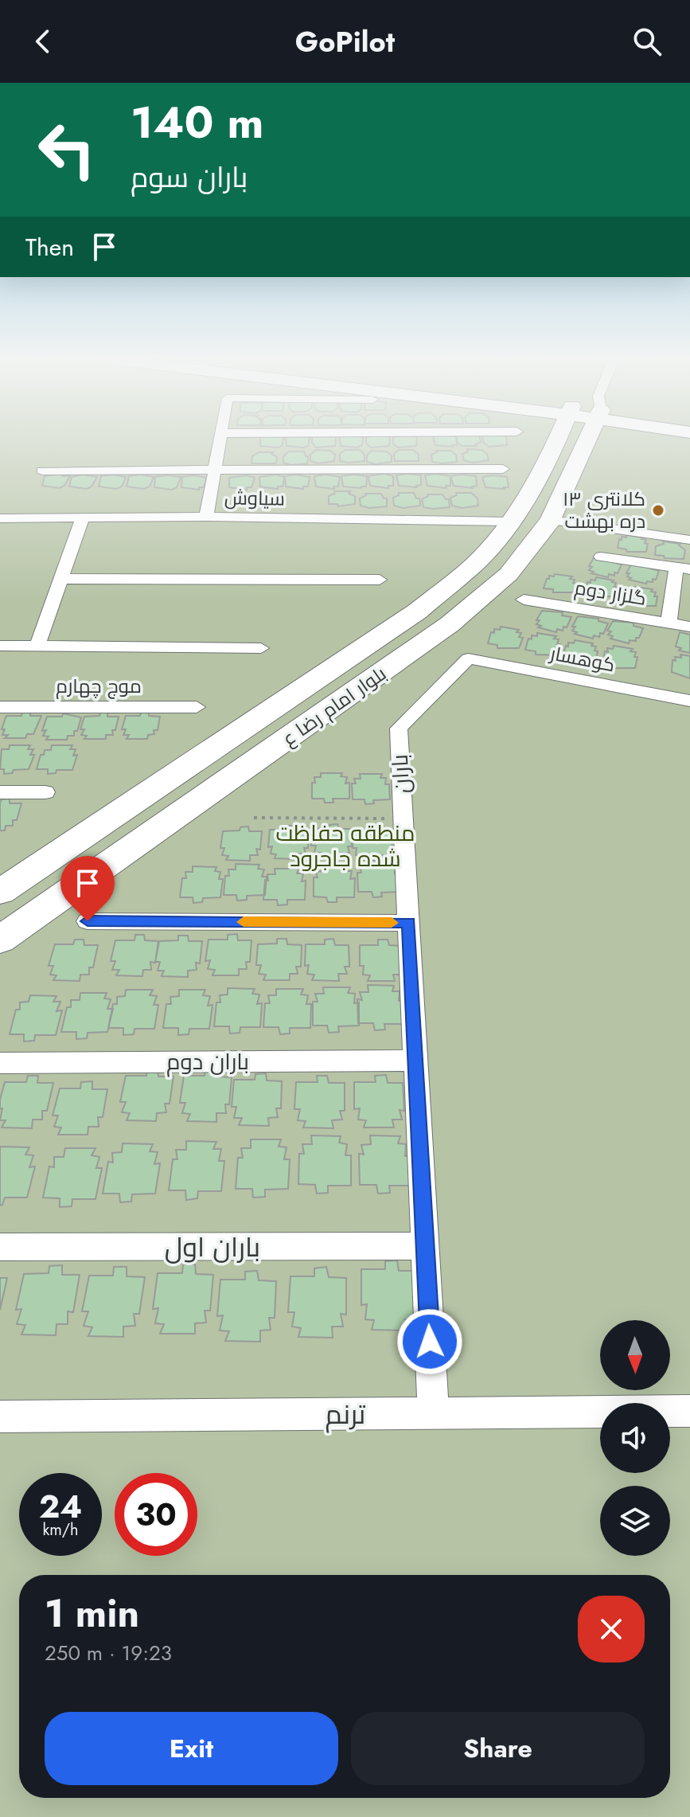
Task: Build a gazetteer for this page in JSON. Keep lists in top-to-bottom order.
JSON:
{
  "streets": {
    "main road": ["بلوار امام رضا ع"],
    "street": [
      "سیاوش",
      "گلزار دوم",
      "کوهسار",
      "موج چهارم",
      "باران",
      "باران دوم",
      "باران اول",
      "ترنم"
    ]
  },
  "crossings": [
    ["سیاوش", "بلوار امام رضا ع"],
    ["کوهسار", "باران"],
    ["باران", "باران دوم"],
    ["باران", "باران اول"],
    ["باران", "ترنم"]
  ],
  "parks": ["منطقه حفاظت شده جاجرود"],
  "places": ["کلانتری ۱۳ دره بهشت"],
  "north": "bottom",
  "page": {
    "header": "GoPilot",
    "turn": ["140 m", "باران سوم"],
    "then": "Then",
    "speed": "24 km/h",
    "limit": "30",
    "heading": ["1 min", "250 m · 19:23"],
    "buttons": ["Exit", "Share"]
  }
}
